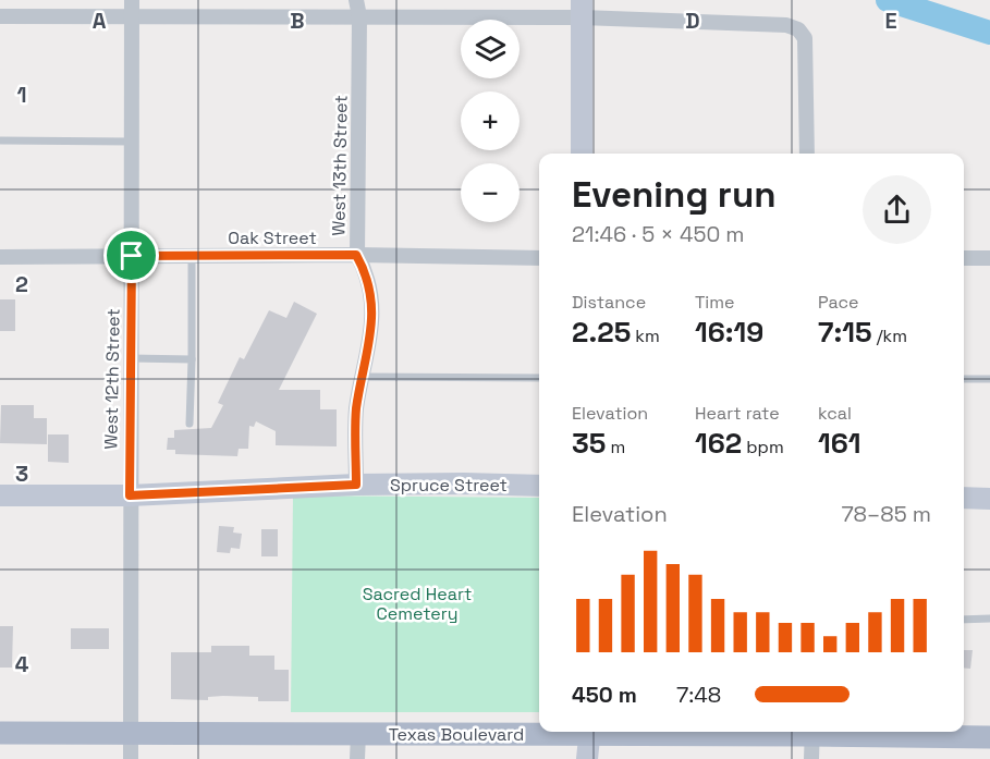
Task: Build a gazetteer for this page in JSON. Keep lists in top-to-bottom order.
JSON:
{
  "streets": {
    "main road": ["Texas Boulevard"],
    "street": [
      "West 13th Street",
      "Oak Street",
      "West 12th Street",
      "Spruce Street"
    ]
  },
  "crossings": [
    ["West 13th Street", "Oak Street"],
    ["West 13th Street", "Spruce Street"],
    ["Oak Street", "West 12th Street"],
    ["West 12th Street", "Spruce Street"],
    ["West 12th Street", "Texas Boulevard"]
  ],
  "parks": ["Sacred Heart Cemetery"],
  "page": {
    "map_buttons": ["+", "−"],
    "heading": ["Evening run", "21:46 · 5 × 450 m"],
    "stats": [
      ["Distance", "2.25 km"],
      ["Time", "16:19"],
      ["Pace", "7:15 /km"],
      ["Elevation", "35 m"],
      ["Heart rate", "162 bpm"],
      ["kcal", "161"]
    ],
    "chart": ["Elevation", "78–85 m"],
    "list": [
      {
        "name": "450 m",
        "note": "7:48"
      }
    ]
  },
  "grid": {
    "columns": [
      "A",
      "B",
      "D",
      "E"
    ],
    "rows": [
      "1",
      "2",
      "3",
      "4"
    ]
  }
}
